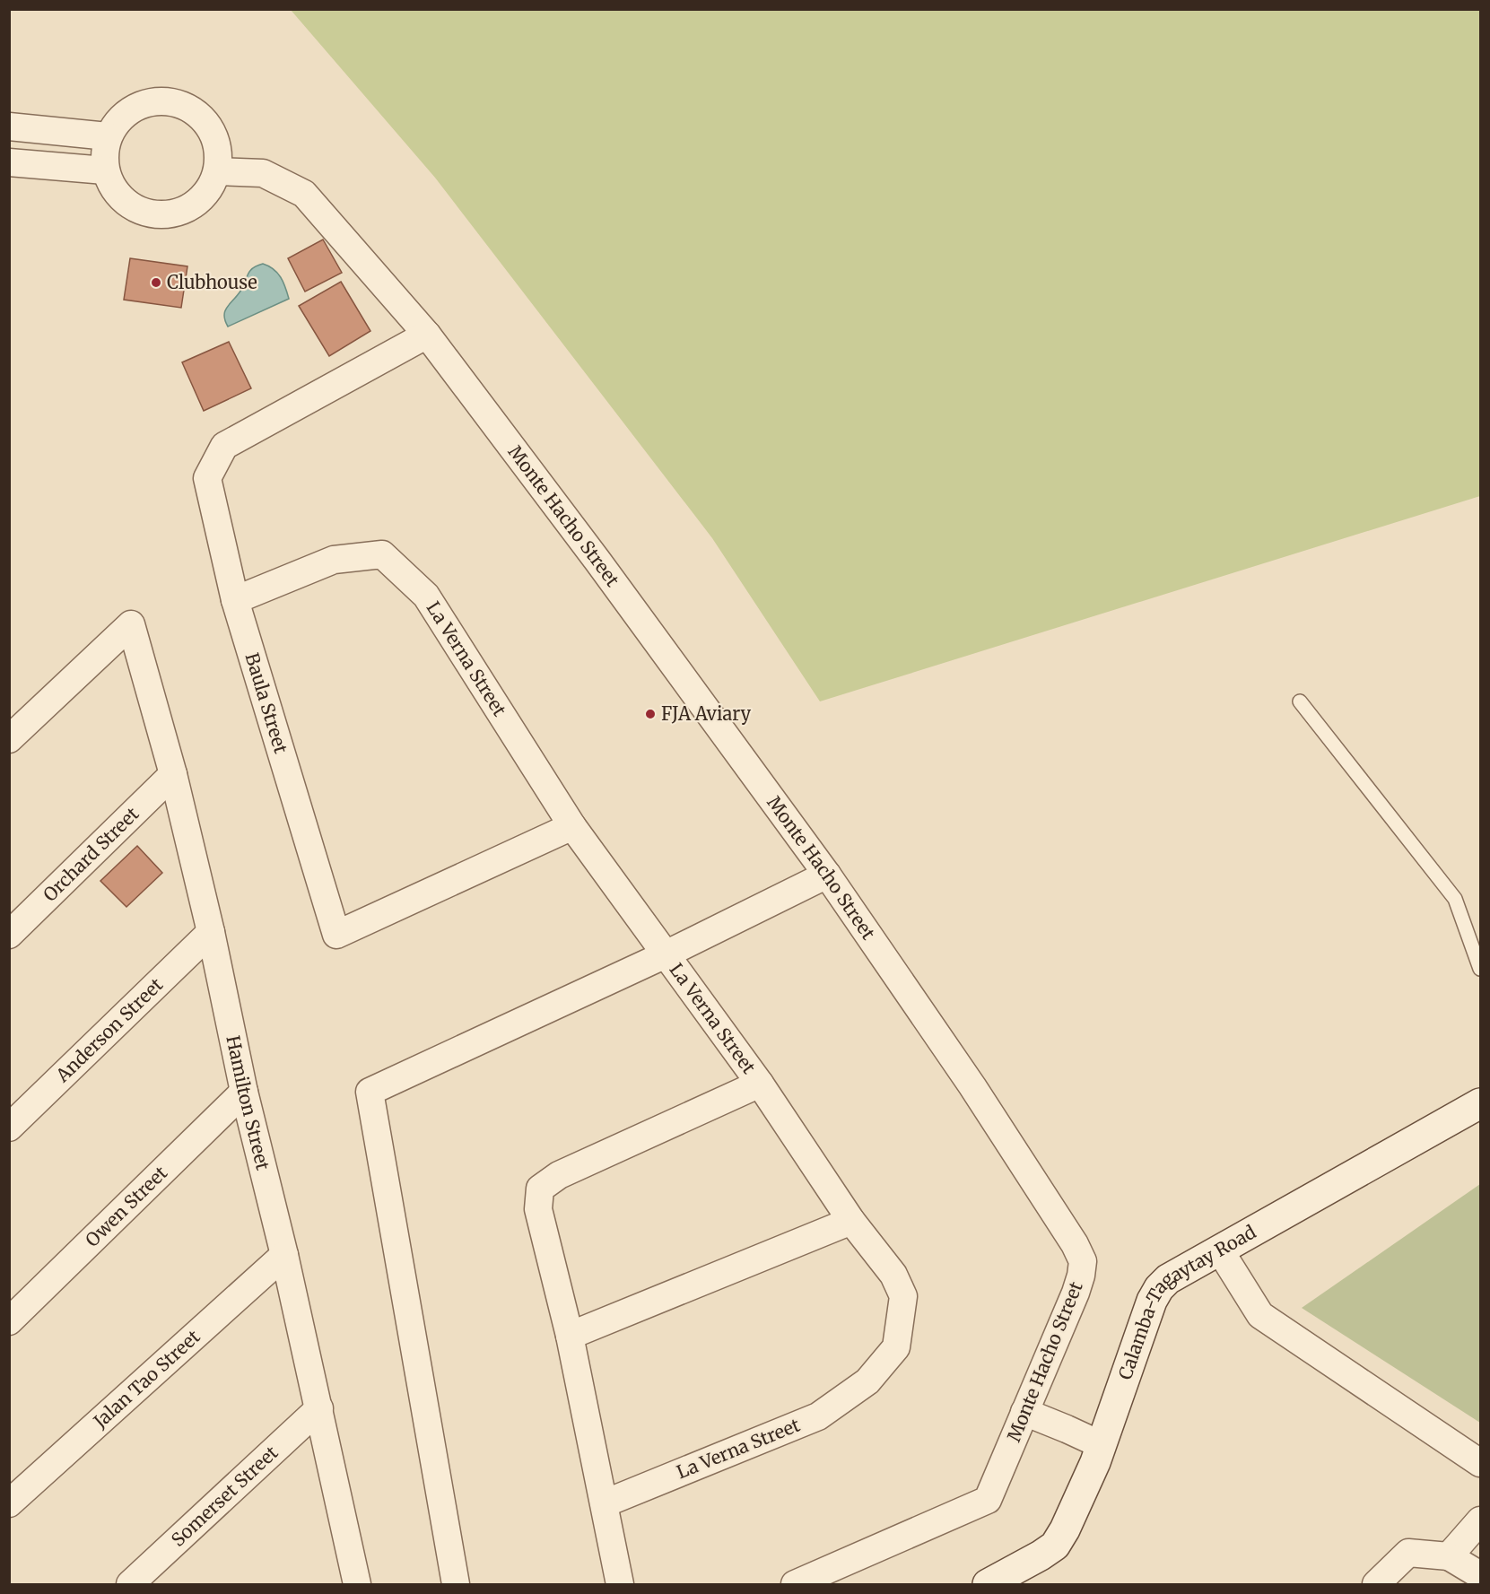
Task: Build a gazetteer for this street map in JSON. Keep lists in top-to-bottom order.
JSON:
{
  "streets": {
    "main road": ["Calamba-Tagaytay Road"],
    "street": [
      "Monte Hacho Street",
      "La Verna Street",
      "Baula Street",
      "Orchard Street",
      "Anderson Street",
      "Hamilton Street",
      "Owen Street",
      "Jalan Tao Street",
      "Somerset Street"
    ]
  },
  "crossings": [
    ["Monte Hacho Street", "Baula Street"],
    ["La Verna Street", "Baula Street"],
    ["Orchard Street", "Hamilton Street"],
    ["Anderson Street", "Hamilton Street"],
    ["Hamilton Street", "Owen Street"],
    ["Hamilton Street", "Jalan Tao Street"],
    ["Hamilton Street", "Somerset Street"]
  ],
  "places": ["Clubhouse", "FJA Aviary"]
}
